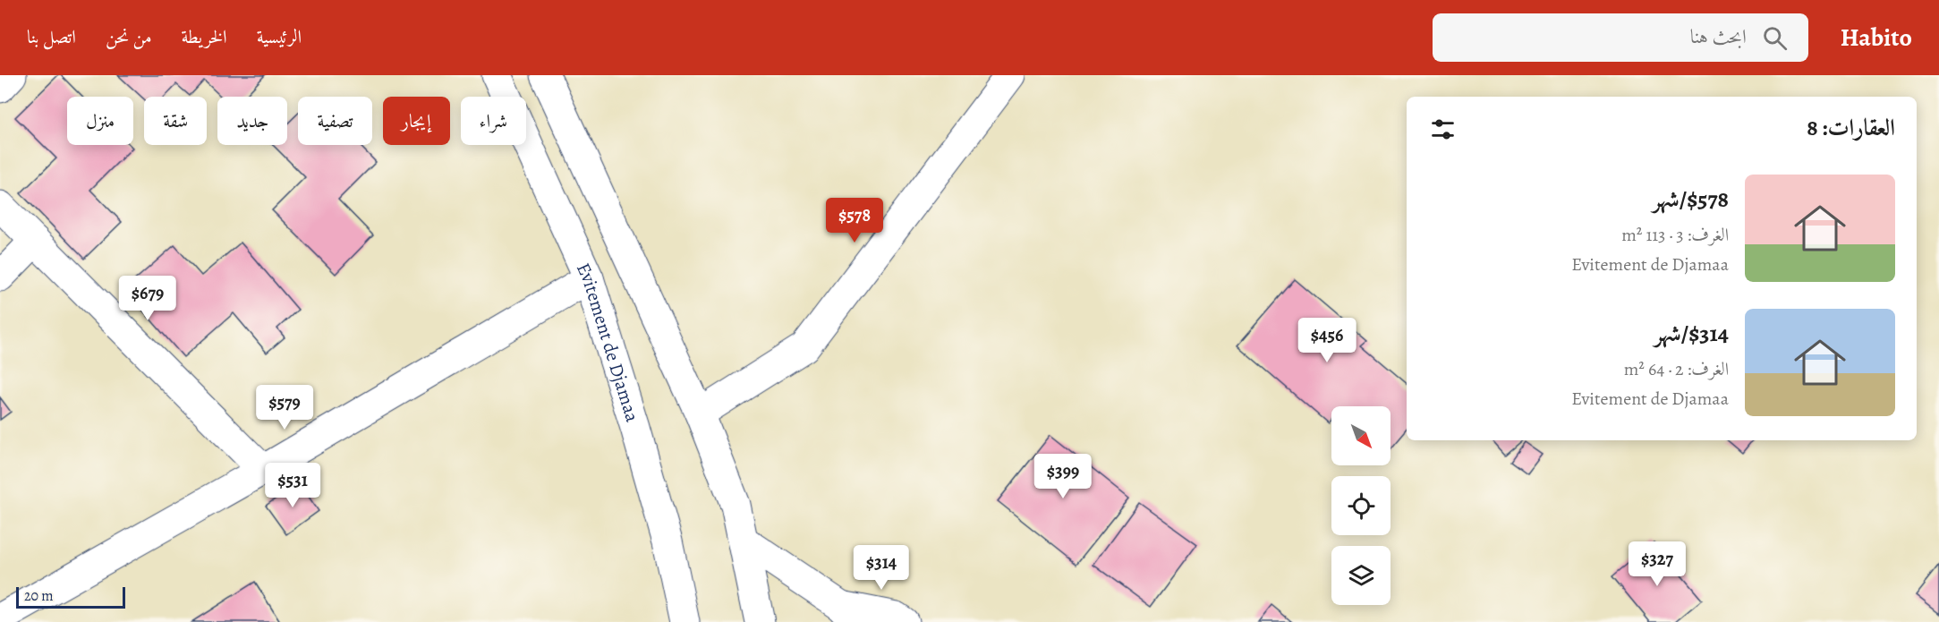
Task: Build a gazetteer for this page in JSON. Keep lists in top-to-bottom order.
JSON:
{
  "streets": {
    "street": ["Evitement de Djamaa"]
  },
  "scale_bar": "20 m",
  "north": "bottom right",
  "page": {
    "header": "Habito",
    "search": "ابحث هنا",
    "nav": [
      "الرئيسية",
      "الخريطة",
      "من نحن",
      "اتصل بنا"
    ],
    "chip": [
      "شراء",
      "إيجار",
      "تصفية",
      "جديد",
      "شقة",
      "منزل"
    ],
    "heading": "العقارات: 8",
    "list": [
      {
        "name": "$578/شهر",
        "note": "الغرف: 3 · 113 m² · Evitement de Djamaa"
      },
      {
        "name": "$314/شهر",
        "note": "الغرف: 2 · 64 m² · Evitement de Djamaa"
      }
    ],
    "price": [
      "$578",
      "$679",
      "$456",
      "$579",
      "$399",
      "$531",
      "$327",
      "$314"
    ],
    "scale": "20 m"
  }
}
